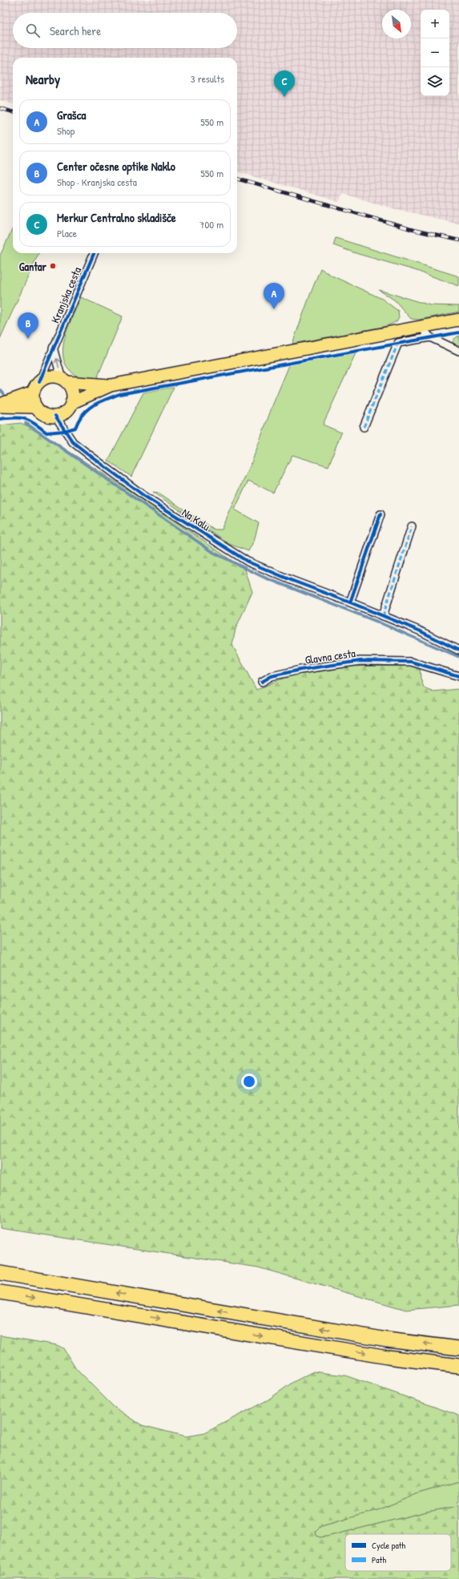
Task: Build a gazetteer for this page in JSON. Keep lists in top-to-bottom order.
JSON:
{
  "streets": {
    "street": ["Kranjska cesta", "Na Kalu", "Glavna cesta"]
  },
  "crossings": [
    ["Kranjska cesta", "Na Kalu"]
  ],
  "places": ["Gantar"],
  "legend": ["Cycle path", "Path"],
  "north": "bottom right",
  "page": {
    "map_buttons": ["+", "−"],
    "search": "Search here",
    "heading": ["Nearby", "3 results"],
    "pins": ["C", "A", "B"],
    "list": [
      {
        "mark": "A",
        "name": "Grašca",
        "note": "Shop",
        "value": "550 m"
      },
      {
        "mark": "B",
        "name": "Center očesne optike Naklo",
        "note": "Shop · Kranjska cesta",
        "value": "550 m"
      },
      {
        "mark": "C",
        "name": "Merkur Centralno skladišče",
        "note": "Place",
        "value": "700 m"
      }
    ]
  }
}
